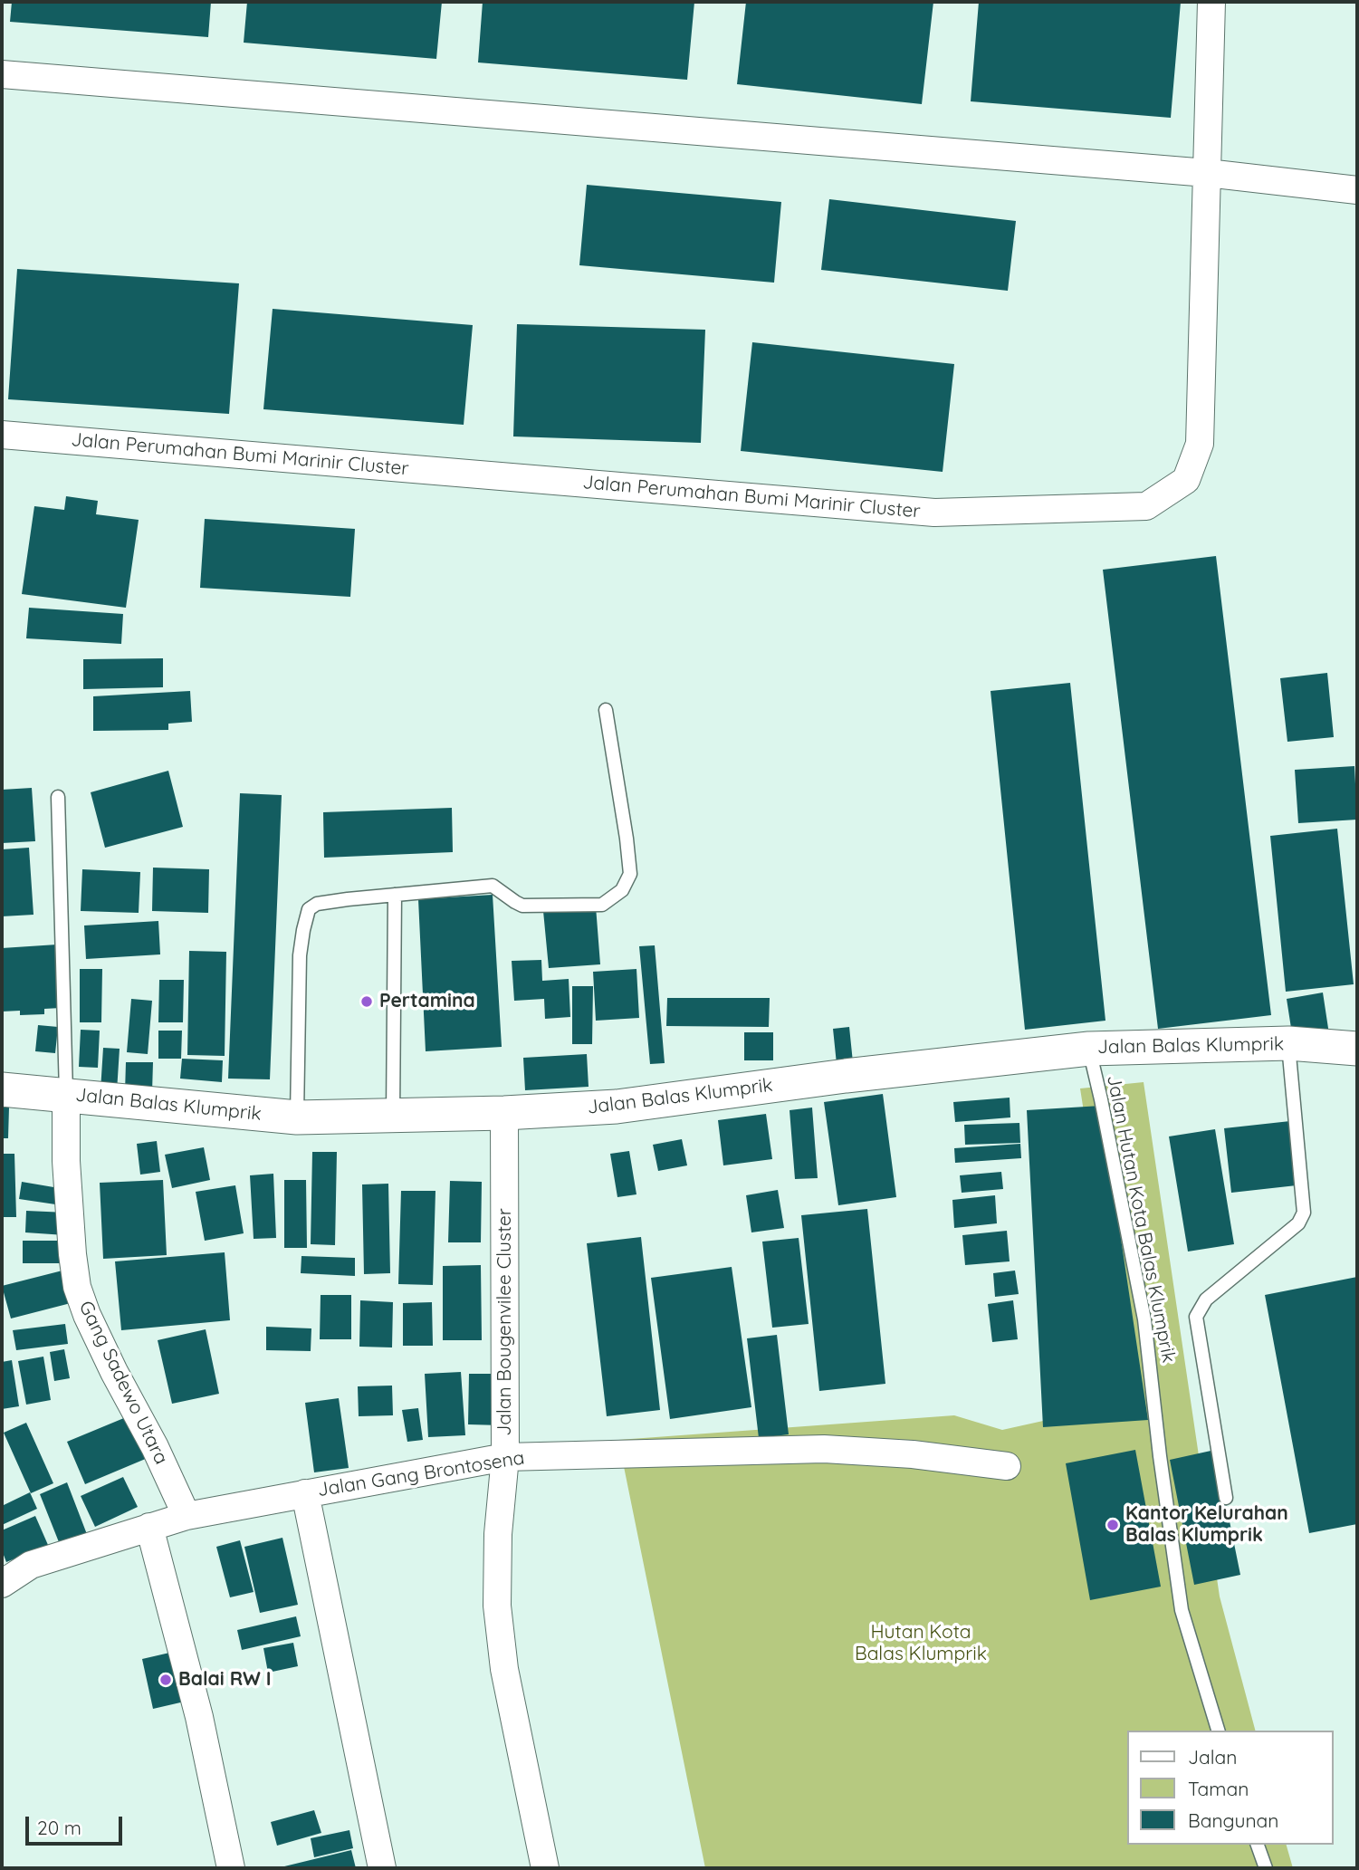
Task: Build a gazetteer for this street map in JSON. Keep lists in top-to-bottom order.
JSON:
{
  "streets": {
    "street": [
      "Jalan Perumahan Bumi Marinir Cluster",
      "Jalan Balas Klumprik",
      "Jalan Bougenvilee Cluster",
      "Gang Sadewo Utara",
      "Jalan Gang Brontosena"
    ],
    "lane": ["Jalan Hutan Kota Balas Klumprik"]
  },
  "crossings": [
    ["Jalan Balas Klumprik", "Jalan Hutan Kota Balas Klumprik"],
    ["Jalan Balas Klumprik", "Jalan Bougenvilee Cluster"],
    ["Jalan Balas Klumprik", "Gang Sadewo Utara"],
    ["Jalan Bougenvilee Cluster", "Jalan Gang Brontosena"],
    ["Gang Sadewo Utara", "Jalan Gang Brontosena"]
  ],
  "parks": ["Hutan Kota Balas Klumprik"],
  "places": ["Pertamina", "Kantor Kelurahan Balas Klumprik", "Balai RW I"],
  "legend": ["Jalan", "Taman", "Bangunan"],
  "scale_bar": "20 m"
}
